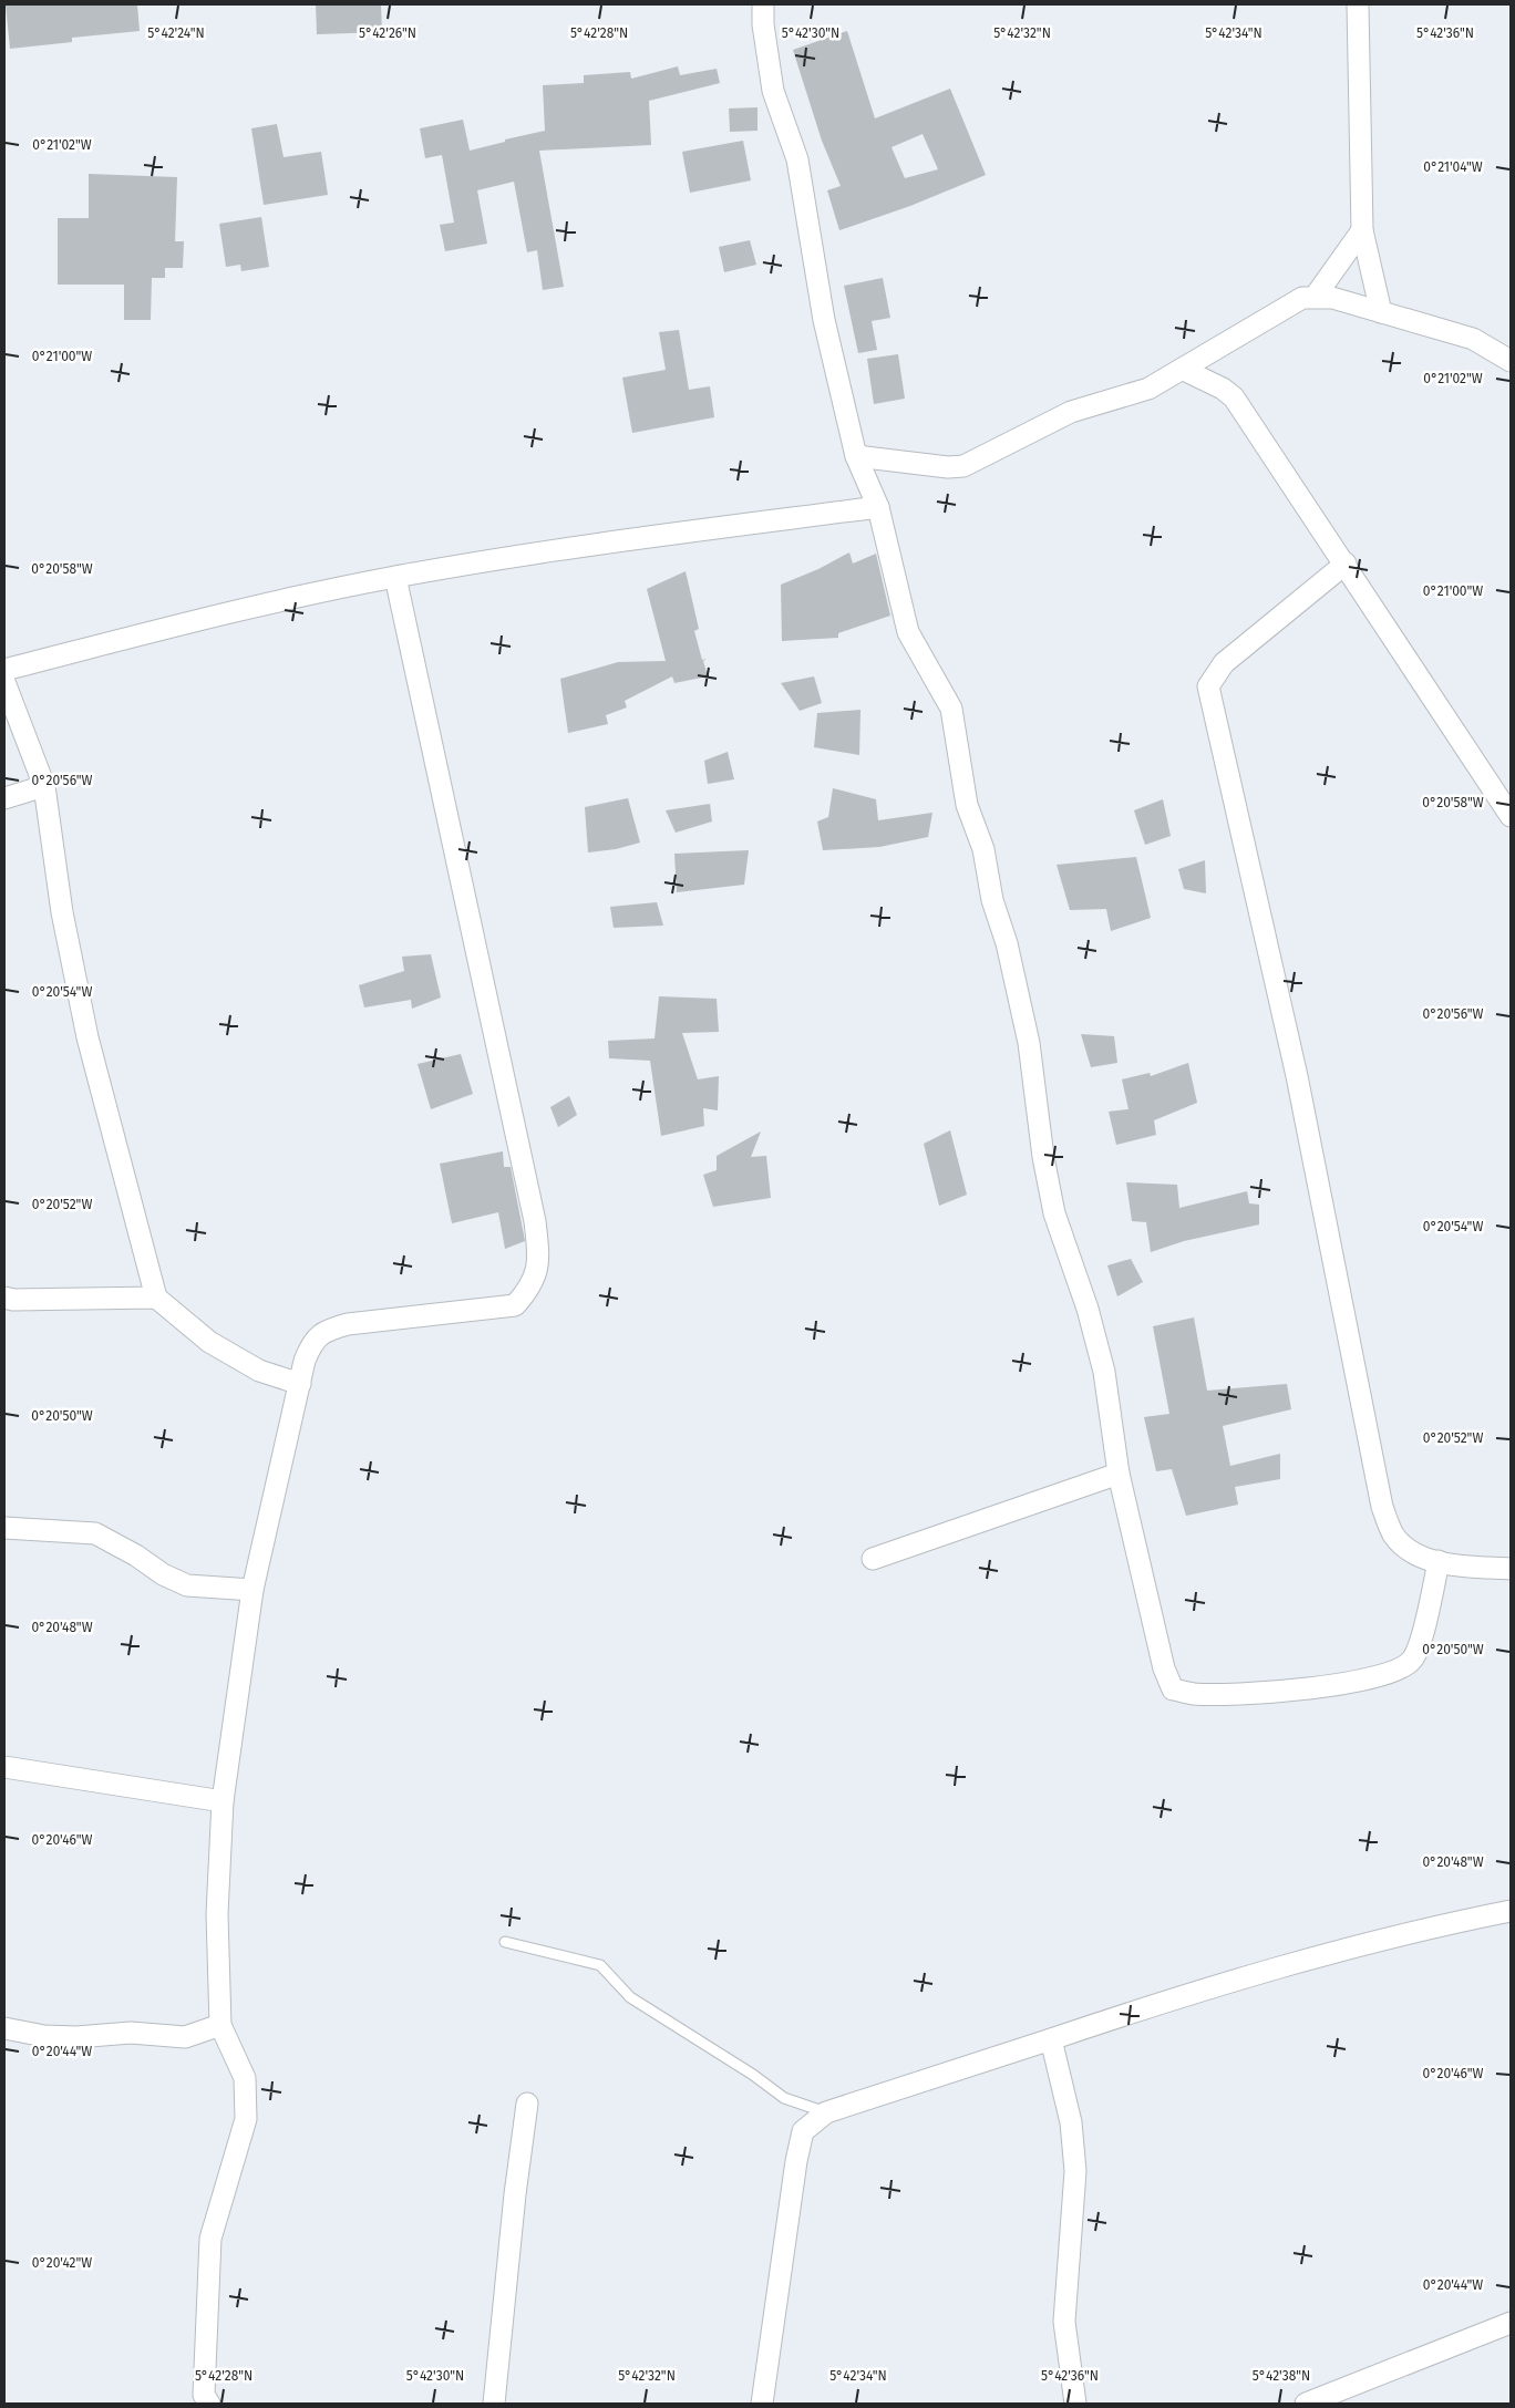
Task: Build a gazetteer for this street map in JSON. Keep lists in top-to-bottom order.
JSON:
{
  "coordinates": [
    "5°42'26\"N",
    "5°42'28\"N",
    "5°42'30\"N",
    "5°42'32\"N",
    "5°42'34\"N",
    "5°42'36\"N",
    "5°42'24\"N",
    "0°21'02\"W",
    "0°21'04\"W",
    "0°21'00\"W",
    "0°20'58\"W",
    "0°20'56\"W",
    "0°20'54\"W",
    "0°20'52\"W",
    "0°20'50\"W",
    "0°20'48\"W",
    "0°20'46\"W",
    "0°20'44\"W",
    "0°20'42\"W",
    "5°42'38\"N"
  ]
}
